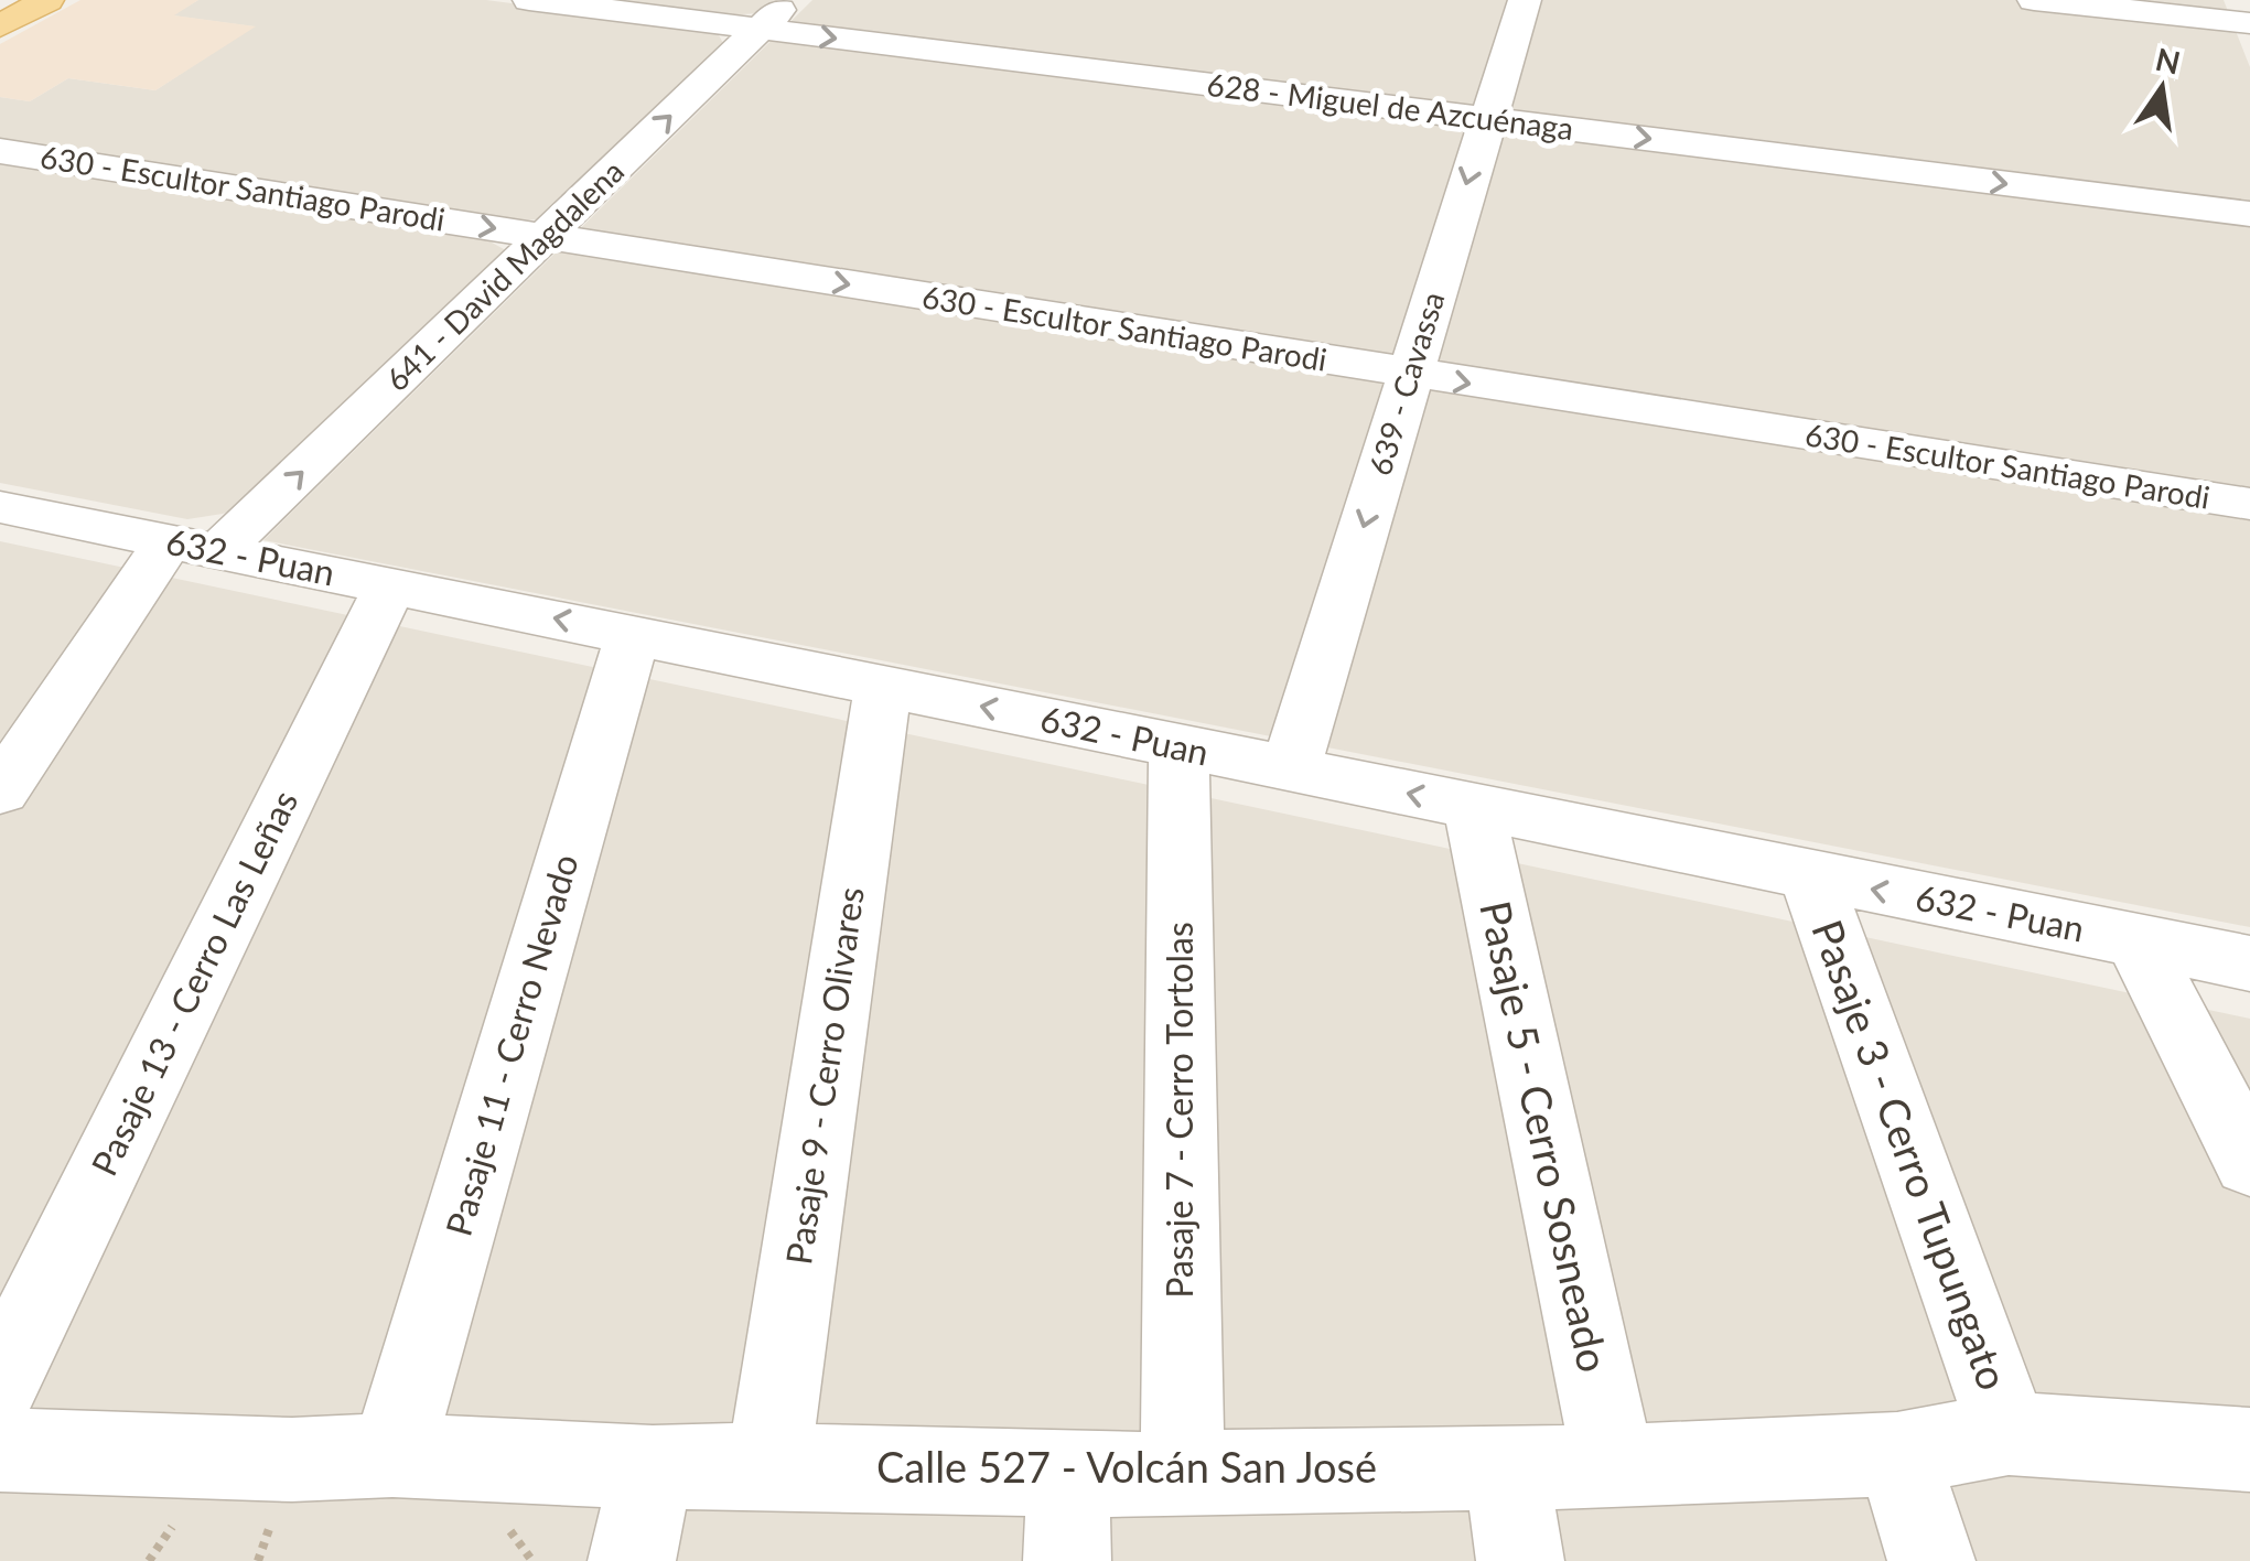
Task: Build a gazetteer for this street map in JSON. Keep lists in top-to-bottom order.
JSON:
{
  "streets": {
    "street": [
      "628 - Miguel de Azcuénaga",
      "630 - Escultor Santiago Parodi",
      "641 - David Magdalena",
      "639 - Cavassa",
      "632 - Puan",
      "Pasaje 13 - Cerro Las Leñas",
      "Pasaje 11 - Cerro Nevado",
      "Pasaje 9 - Cerro Olivares",
      "Pasaje 7 - Cerro Tortolas",
      "Pasaje 5 - Cerro Sosneado",
      "Pasaje 3 - Cerro Tupungato",
      "Calle 527 - Volcán San José"
    ]
  },
  "crossings": [
    ["628 - Miguel de Azcuénaga", "641 - David Magdalena"],
    ["628 - Miguel de Azcuénaga", "639 - Cavassa"],
    ["630 - Escultor Santiago Parodi", "641 - David Magdalena"],
    ["630 - Escultor Santiago Parodi", "639 - Cavassa"],
    ["641 - David Magdalena", "632 - Puan"],
    ["639 - Cavassa", "632 - Puan"],
    ["632 - Puan", "Pasaje 13 - Cerro Las Leñas"],
    ["632 - Puan", "Pasaje 11 - Cerro Nevado"],
    ["632 - Puan", "Pasaje 9 - Cerro Olivares"],
    ["632 - Puan", "Pasaje 7 - Cerro Tortolas"],
    ["632 - Puan", "Pasaje 5 - Cerro Sosneado"],
    ["632 - Puan", "Pasaje 3 - Cerro Tupungato"],
    ["Pasaje 11 - Cerro Nevado", "Calle 527 - Volcán San José"],
    ["Pasaje 9 - Cerro Olivares", "Calle 527 - Volcán San José"],
    ["Pasaje 7 - Cerro Tortolas", "Calle 527 - Volcán San José"],
    ["Pasaje 5 - Cerro Sosneado", "Calle 527 - Volcán San José"],
    ["Pasaje 3 - Cerro Tupungato", "Calle 527 - Volcán San José"]
  ],
  "one_way": [
    "628 - Miguel de Azcuénaga",
    "630 - Escultor Santiago Parodi",
    "641 - David Magdalena",
    "639 - Cavassa",
    "632 - Puan"
  ],
  "north": "top"
}
